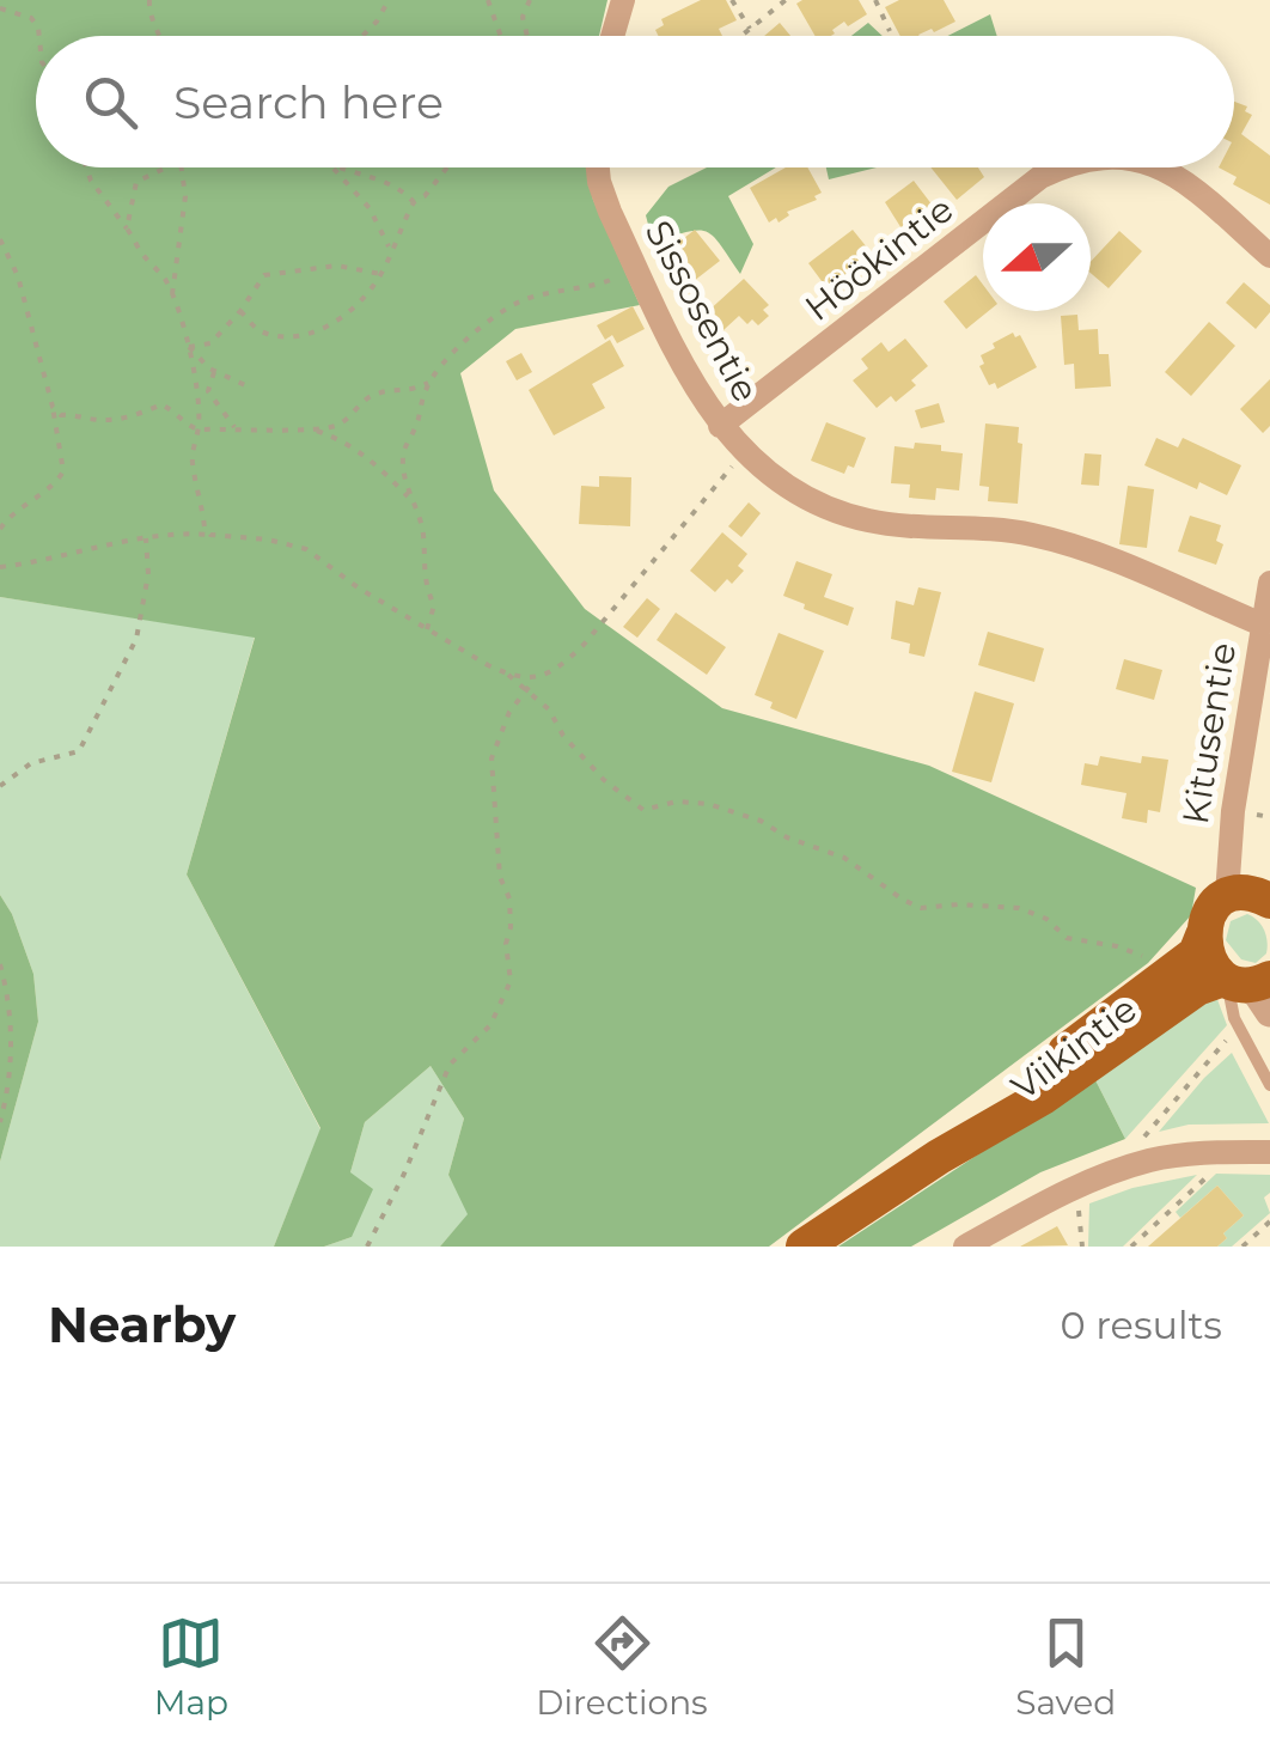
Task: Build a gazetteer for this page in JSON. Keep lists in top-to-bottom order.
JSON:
{
  "streets": {
    "main road": ["Viikintie"],
    "street": ["Höökintie", "Sissosentie", "Kitusentie"]
  },
  "crossings": [
    ["Höökintie", "Sissosentie"],
    ["Sissosentie", "Kitusentie"],
    ["Kitusentie", "Viikintie"]
  ],
  "north": "left",
  "page": {
    "search": "Search here",
    "heading": ["Nearby", "0 results"],
    "nav": ["Map", "Directions", "Saved"]
  }
}
